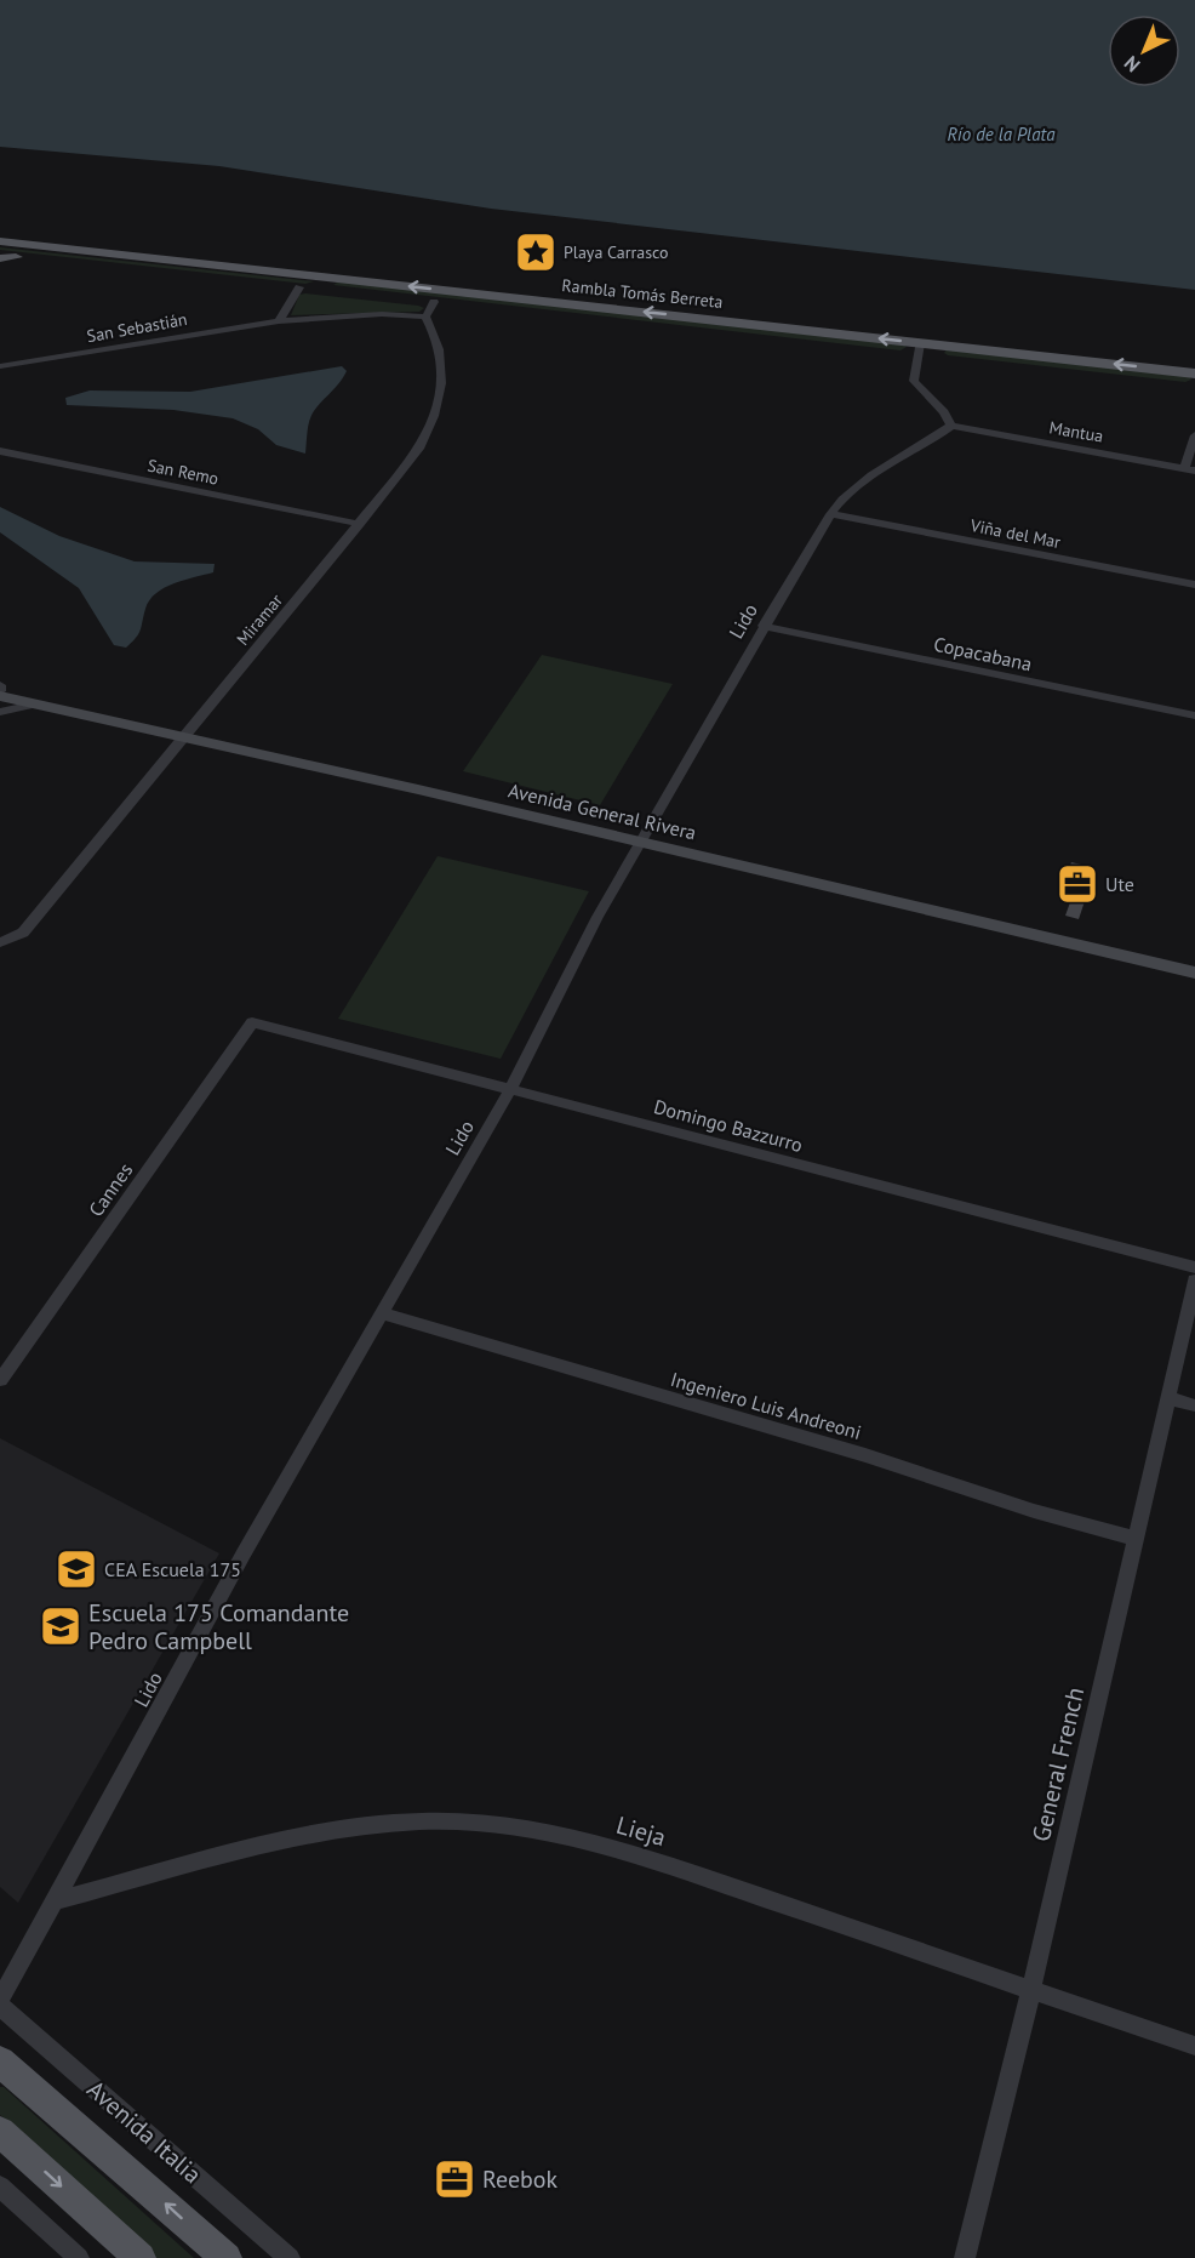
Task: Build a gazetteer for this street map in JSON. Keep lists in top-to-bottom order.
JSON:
{
  "streets": {
    "main road": ["Rambla Tomás Berreta", "Avenida General Rivera", "Avenida Italia"],
    "street": [
      "San Sebastián",
      "Mantua",
      "San Remo",
      "Viña del Mar",
      "Miramar",
      "Lido",
      "Copacabana",
      "Domingo Bazzurro",
      "Cannes",
      "Ingeniero Luis Andreoni",
      "General French",
      "Lieja"
    ]
  },
  "crossings": [
    ["San Sebastián", "Miramar"],
    ["Mantua", "Lido"],
    ["San Remo", "Miramar"],
    ["Viña del Mar", "Lido"],
    ["Miramar", "Avenida General Rivera"],
    ["Lido", "Copacabana"],
    ["Lido", "Avenida General Rivera"],
    ["Lido", "Domingo Bazzurro"],
    ["Lido", "Ingeniero Luis Andreoni"],
    ["Lido", "Lieja"],
    ["Domingo Bazzurro", "Cannes"],
    ["Ingeniero Luis Andreoni", "General French"],
    ["General French", "Lieja"]
  ],
  "water": ["Río de la Plata"],
  "places": {
    "place": ["Playa Carrasco"],
    "office": ["Ute", "Reebok"],
    "school or university": ["CEA Escuela 175", "Escuela 175 Comandante Pedro Campbell"]
  },
  "north": "bottom left"
}
